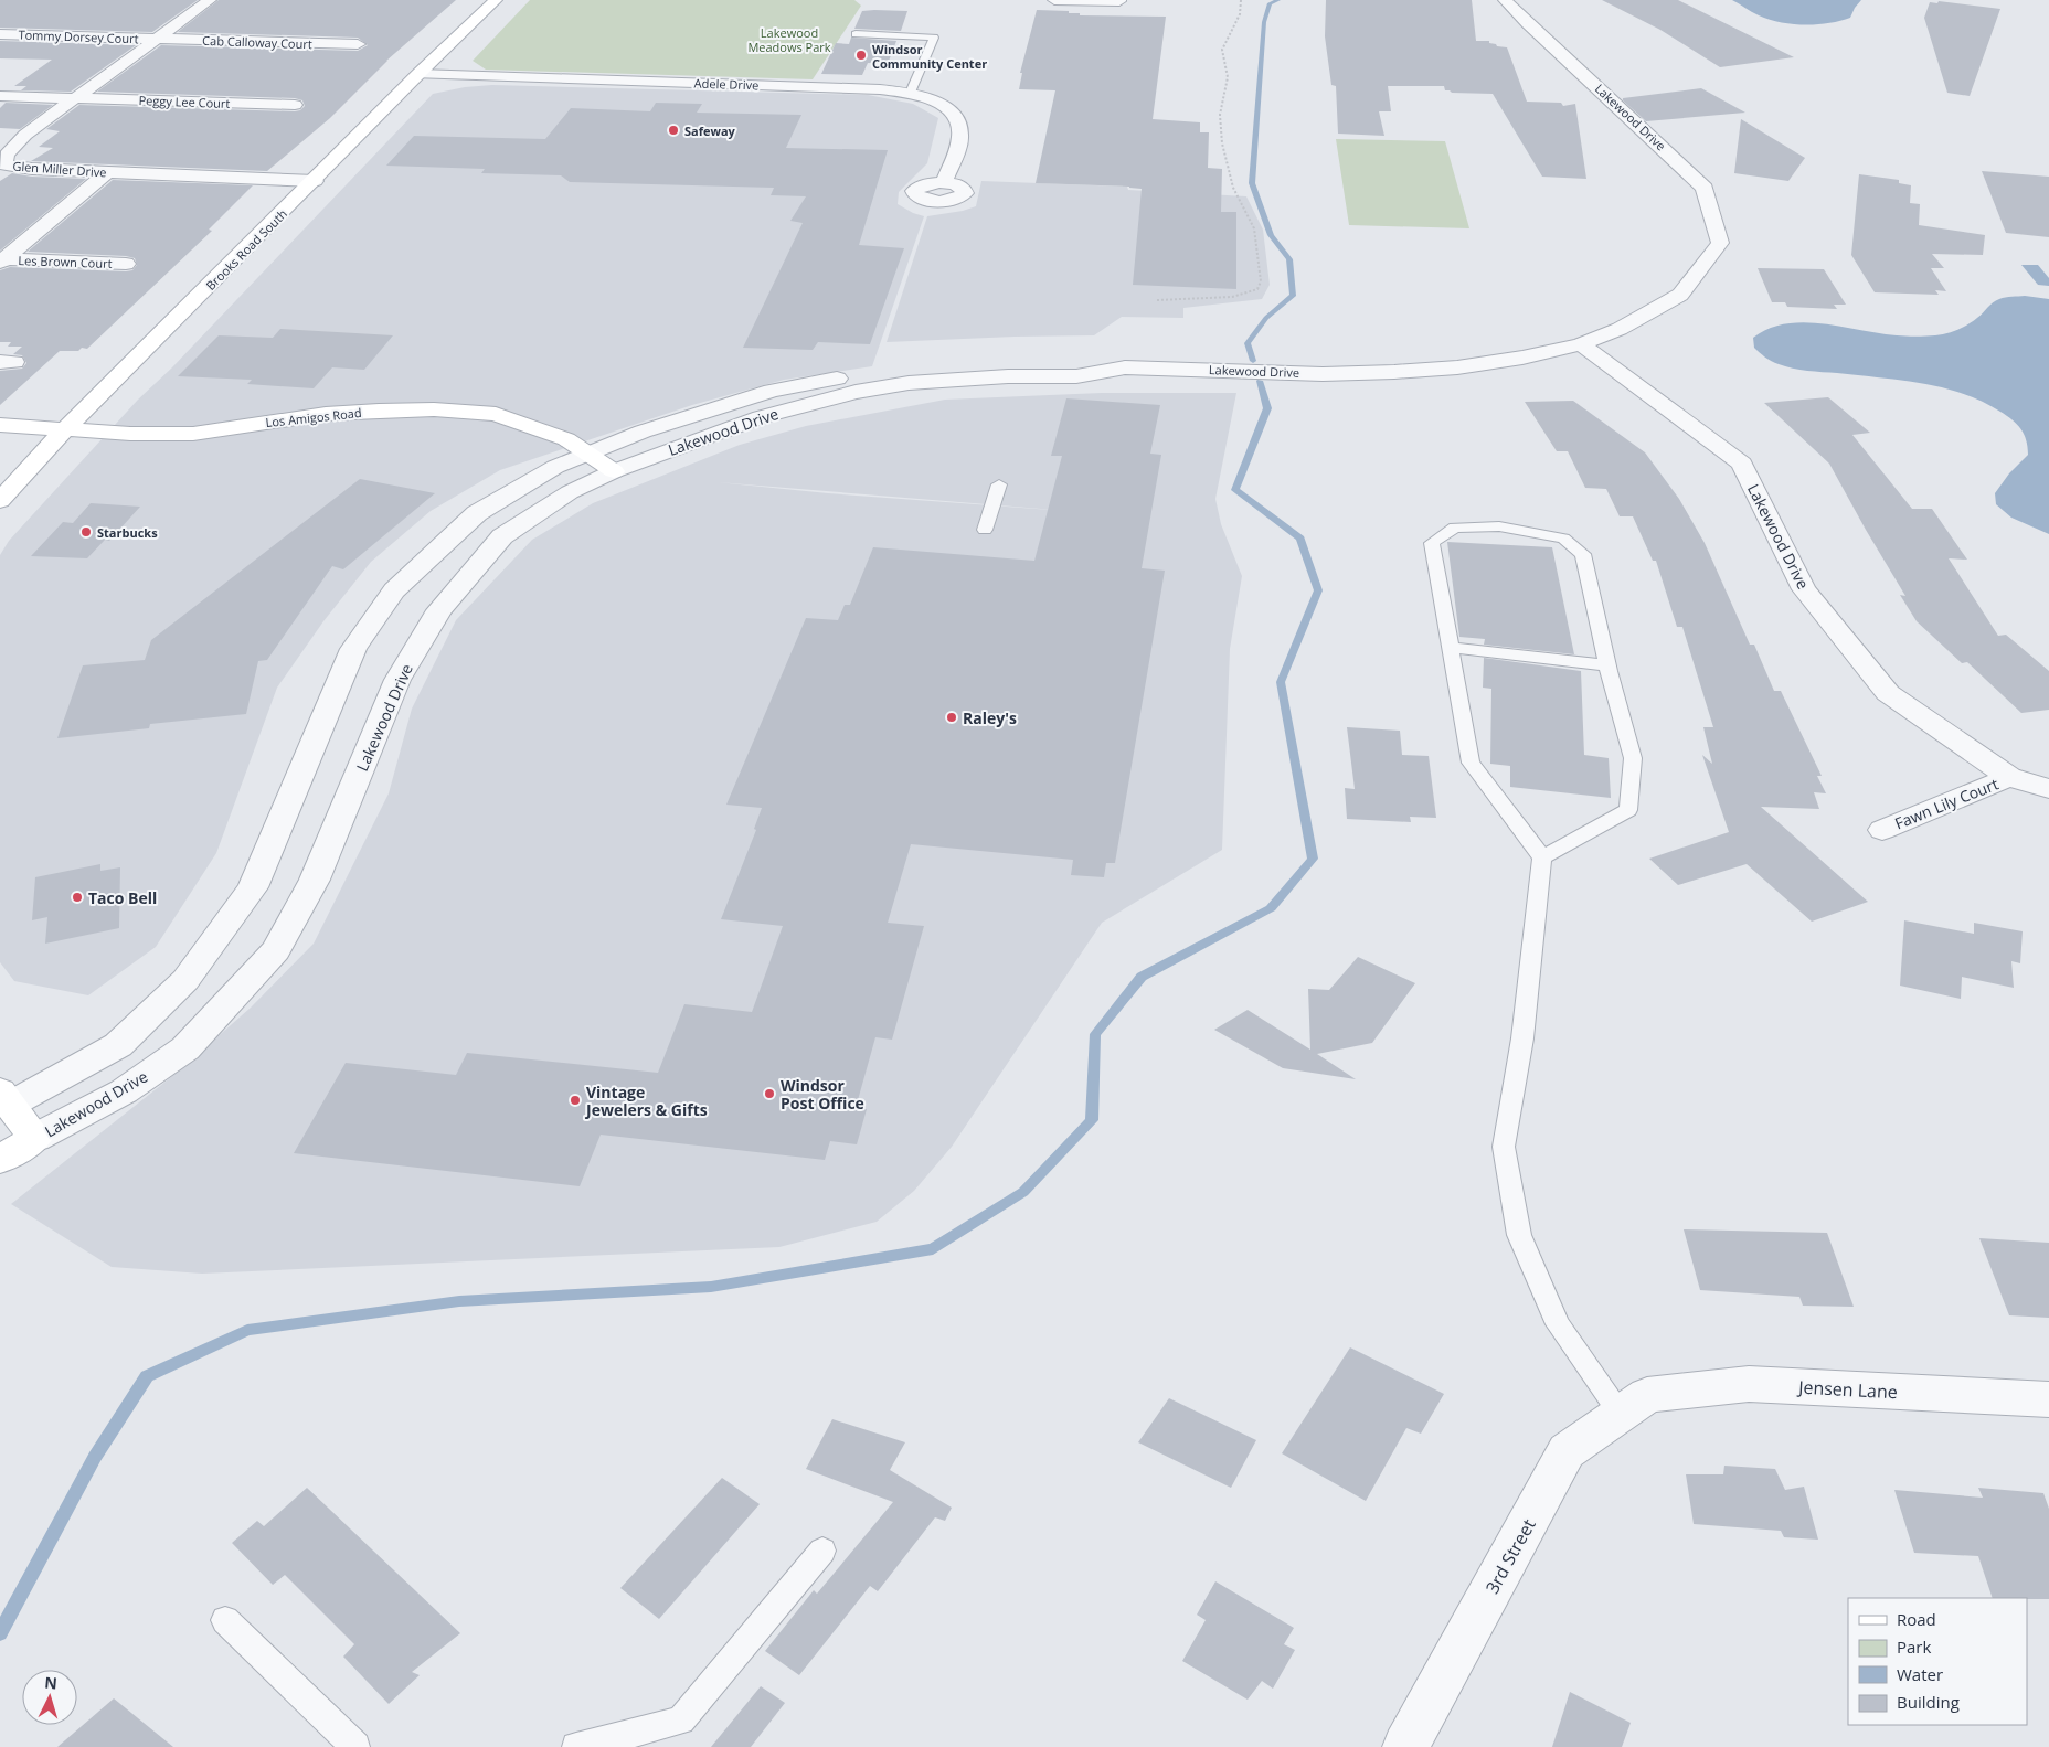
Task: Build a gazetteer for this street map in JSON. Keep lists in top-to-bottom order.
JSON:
{
  "streets": {
    "street": [
      "Tommy Dorsey Court",
      "Cab Calloway Court",
      "Adele Drive",
      "Peggy Lee Court",
      "Lakewood Drive",
      "Glen Miller Drive",
      "Brooks Road South",
      "Les Brown Court",
      "Los Amigos Road",
      "Fawn Lily Court",
      "Jensen Lane",
      "3rd Street"
    ]
  },
  "crossings": [
    ["Tommy Dorsey Court", "Cab Calloway Court"],
    ["Tommy Dorsey Court", "Glen Miller Drive"],
    ["Cab Calloway Court", "Glen Miller Drive"],
    ["Adele Drive", "Brooks Road South"],
    ["Peggy Lee Court", "Glen Miller Drive"],
    ["Lakewood Drive", "Los Amigos Road"],
    ["Lakewood Drive", "Fawn Lily Court"],
    ["Glen Miller Drive", "Brooks Road South"],
    ["Brooks Road South", "Los Amigos Road"],
    ["Jensen Lane", "3rd Street"]
  ],
  "parks": ["Lakewood Meadows Park"],
  "places": [
    "Windsor Community Center",
    "Safeway",
    "Starbucks",
    "Raley's",
    "Taco Bell",
    "Windsor Post Office",
    "Vintage Jewelers & Gifts"
  ],
  "legend": [
    "Road",
    "Park",
    "Water",
    "Building"
  ],
  "north": "top"
}
